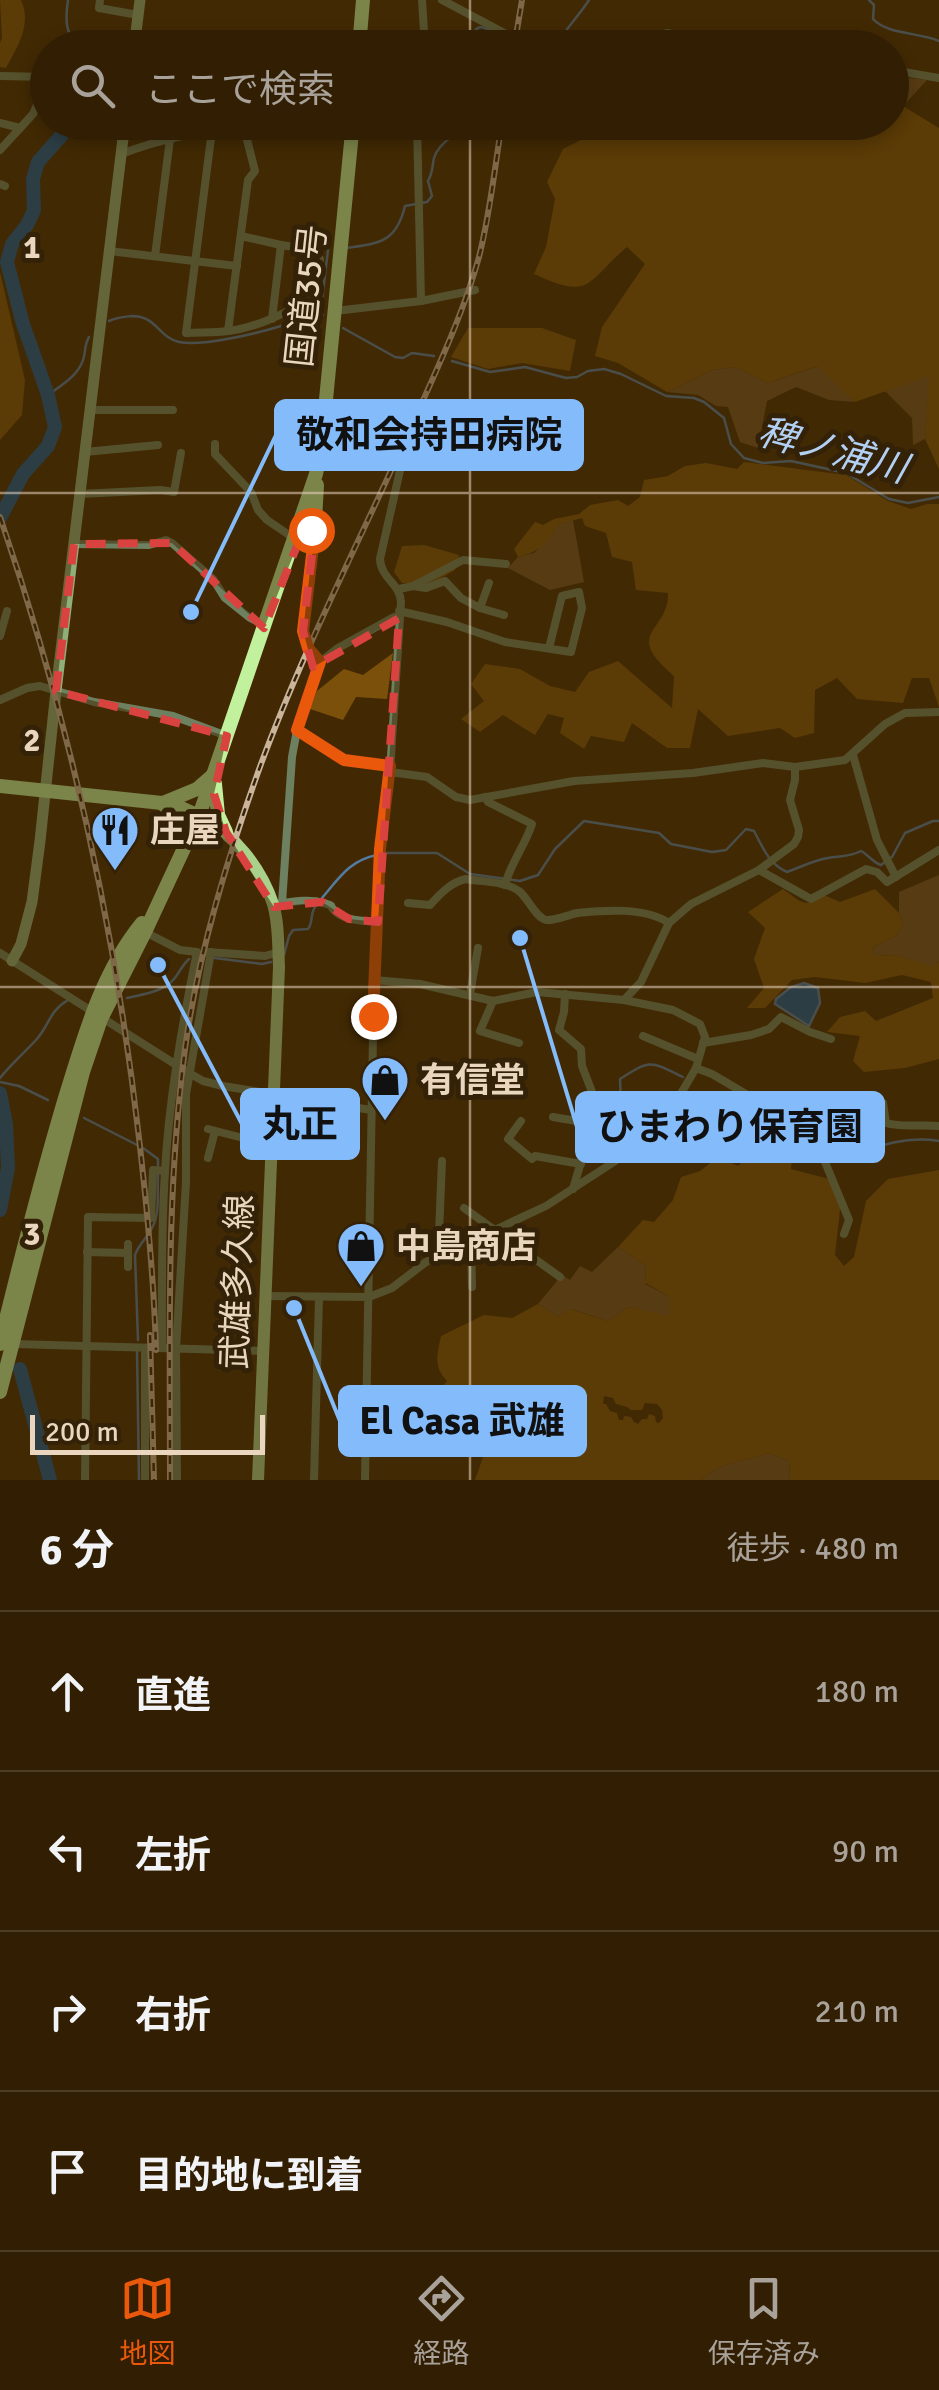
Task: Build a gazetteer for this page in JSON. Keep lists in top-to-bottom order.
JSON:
{
  "streets": {
    "highway": ["国道35号"],
    "main road": ["武雄多久線"]
  },
  "crossings": [
    ["国道35号", "武雄多久線"]
  ],
  "water": ["稗ノ浦川"],
  "places": {
    "other": [
      "敬和会持田病院",
      "ひまわり保育園",
      "丸正",
      "El Casa 武雄"
    ],
    "restaurant": ["庄屋"],
    "shop": ["有信堂", "中島商店"]
  },
  "scale_bar": "200 m",
  "page": {
    "search": "ここで検索",
    "scale": "200 m",
    "heading": ["6 分", "徒歩 · 480 m"],
    "list": [
      ["直進", "180 m"],
      ["左折", "90 m"],
      ["右折", "210 m"],
      "目的地に到着"
    ],
    "nav": ["地図", "経路", "保存済み"]
  },
  "grid": {
    "rows": ["1", "2", "3"]
  }
}
